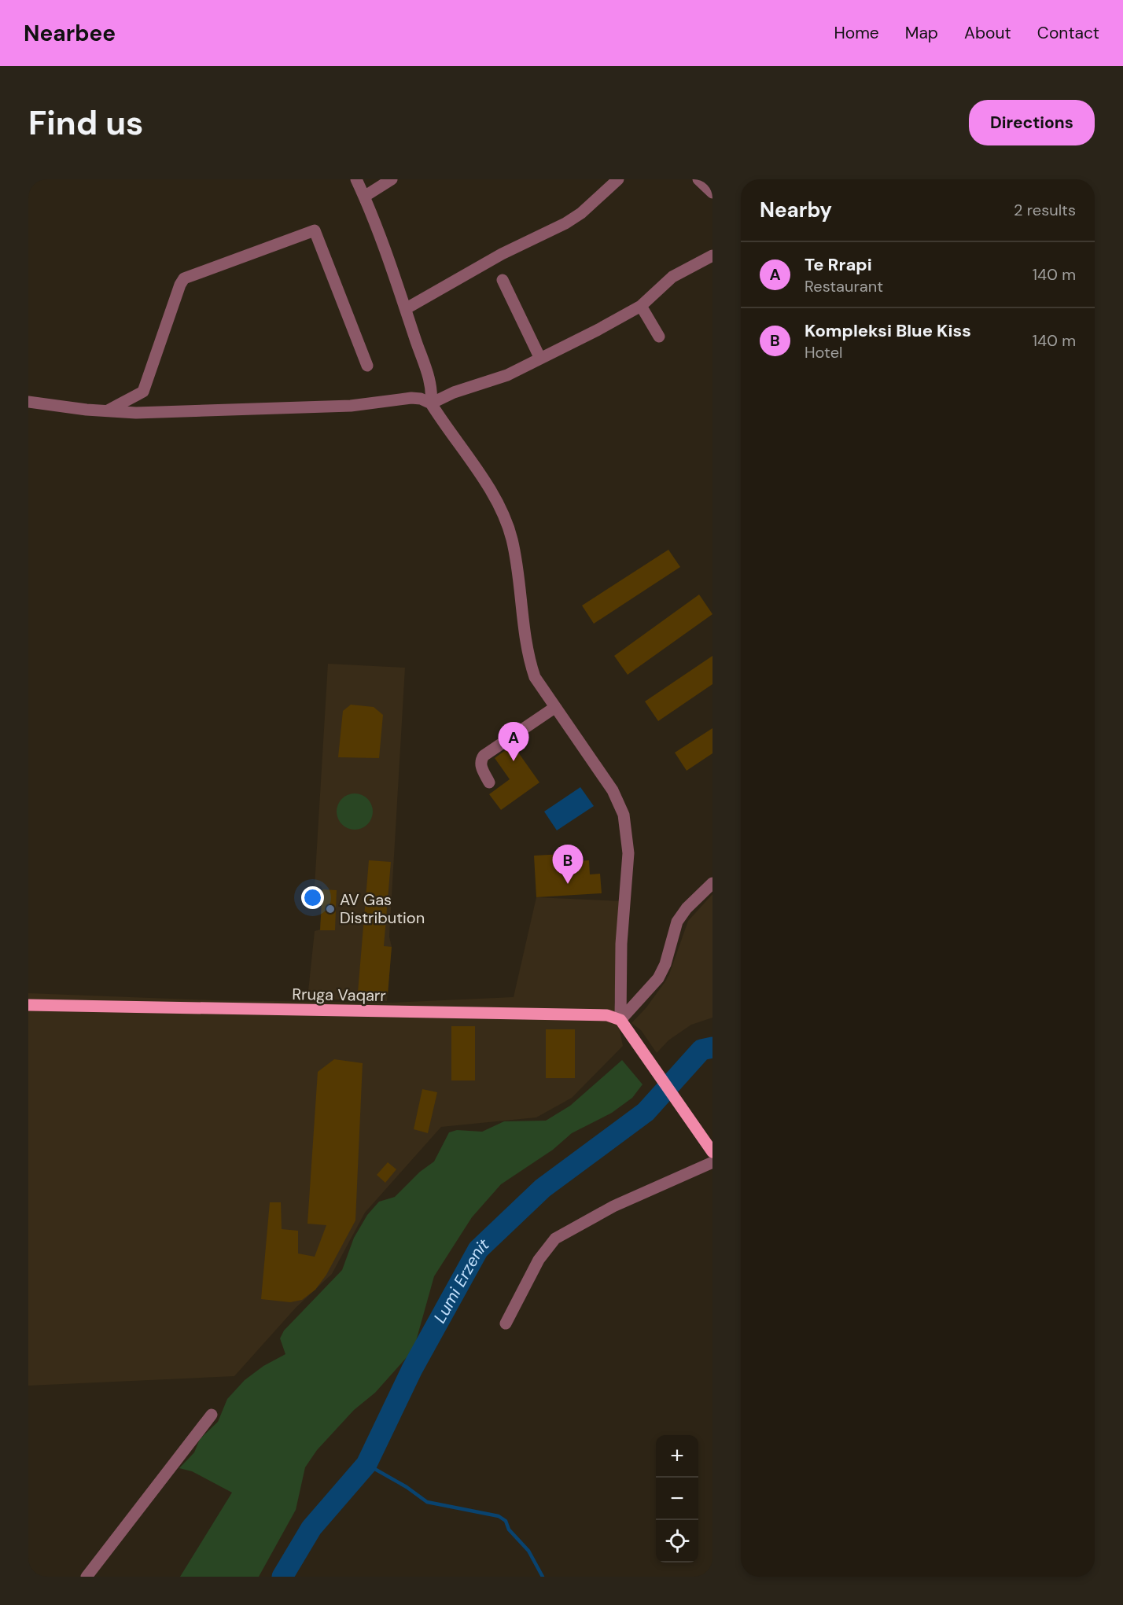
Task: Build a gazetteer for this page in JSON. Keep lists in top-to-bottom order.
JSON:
{
  "streets": {
    "main road": ["Rruga Vaqarr"]
  },
  "water": ["Lumi Erzenit"],
  "places": ["AV Gas Distribution"],
  "page": {
    "header": "Nearbee",
    "nav": [
      "Home",
      "Map",
      "About",
      "Contact"
    ],
    "buttons": "Directions",
    "title": "Find us",
    "heading": ["Nearby", "2 results"],
    "list": [
      {
        "mark": "A",
        "name": "Te Rrapi",
        "note": "Restaurant",
        "value": "140 m"
      },
      {
        "mark": "B",
        "name": "Kompleksi Blue Kiss",
        "note": "Hotel",
        "value": "140 m"
      }
    ],
    "pins": ["A", "B"],
    "map_buttons": ["+", "−"]
  }
}
